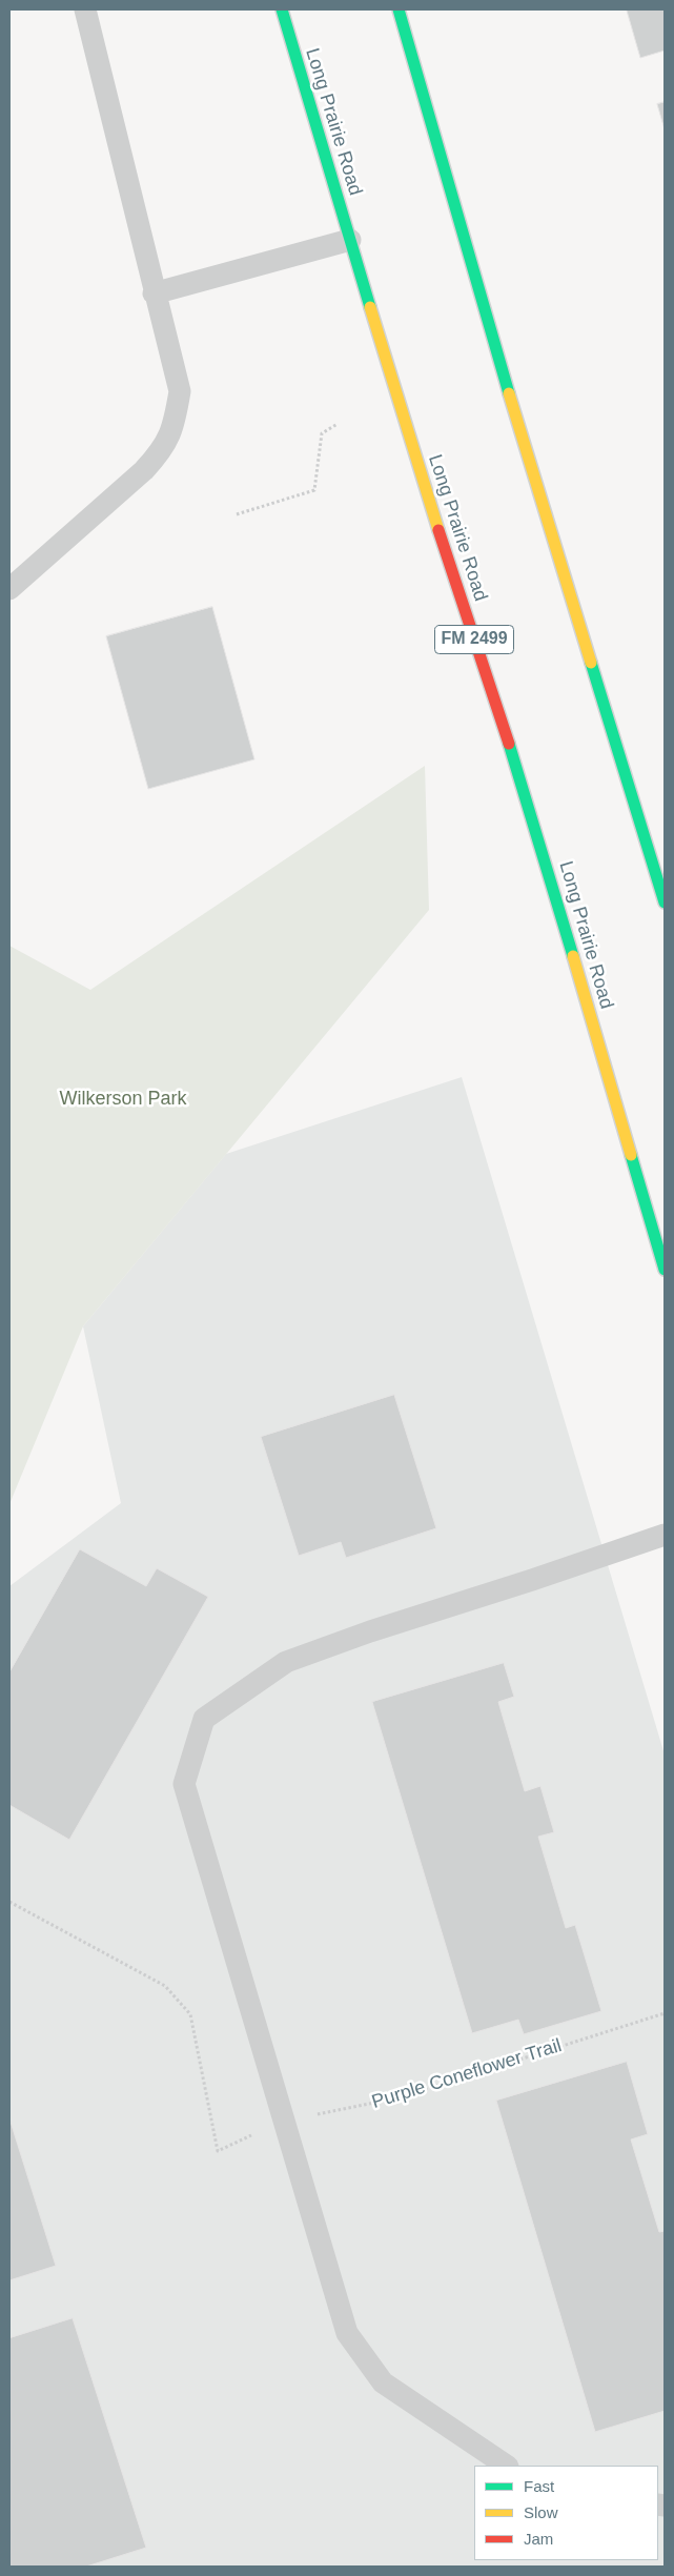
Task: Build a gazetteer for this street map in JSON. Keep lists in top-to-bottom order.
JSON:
{
  "streets": {
    "main road": ["Long Prairie Road", "FM 2499"],
    "path": ["Purple Coneflower Trail"]
  },
  "parks": ["Wilkerson Park"],
  "legend": ["Fast", "Slow", "Jam"]
}
